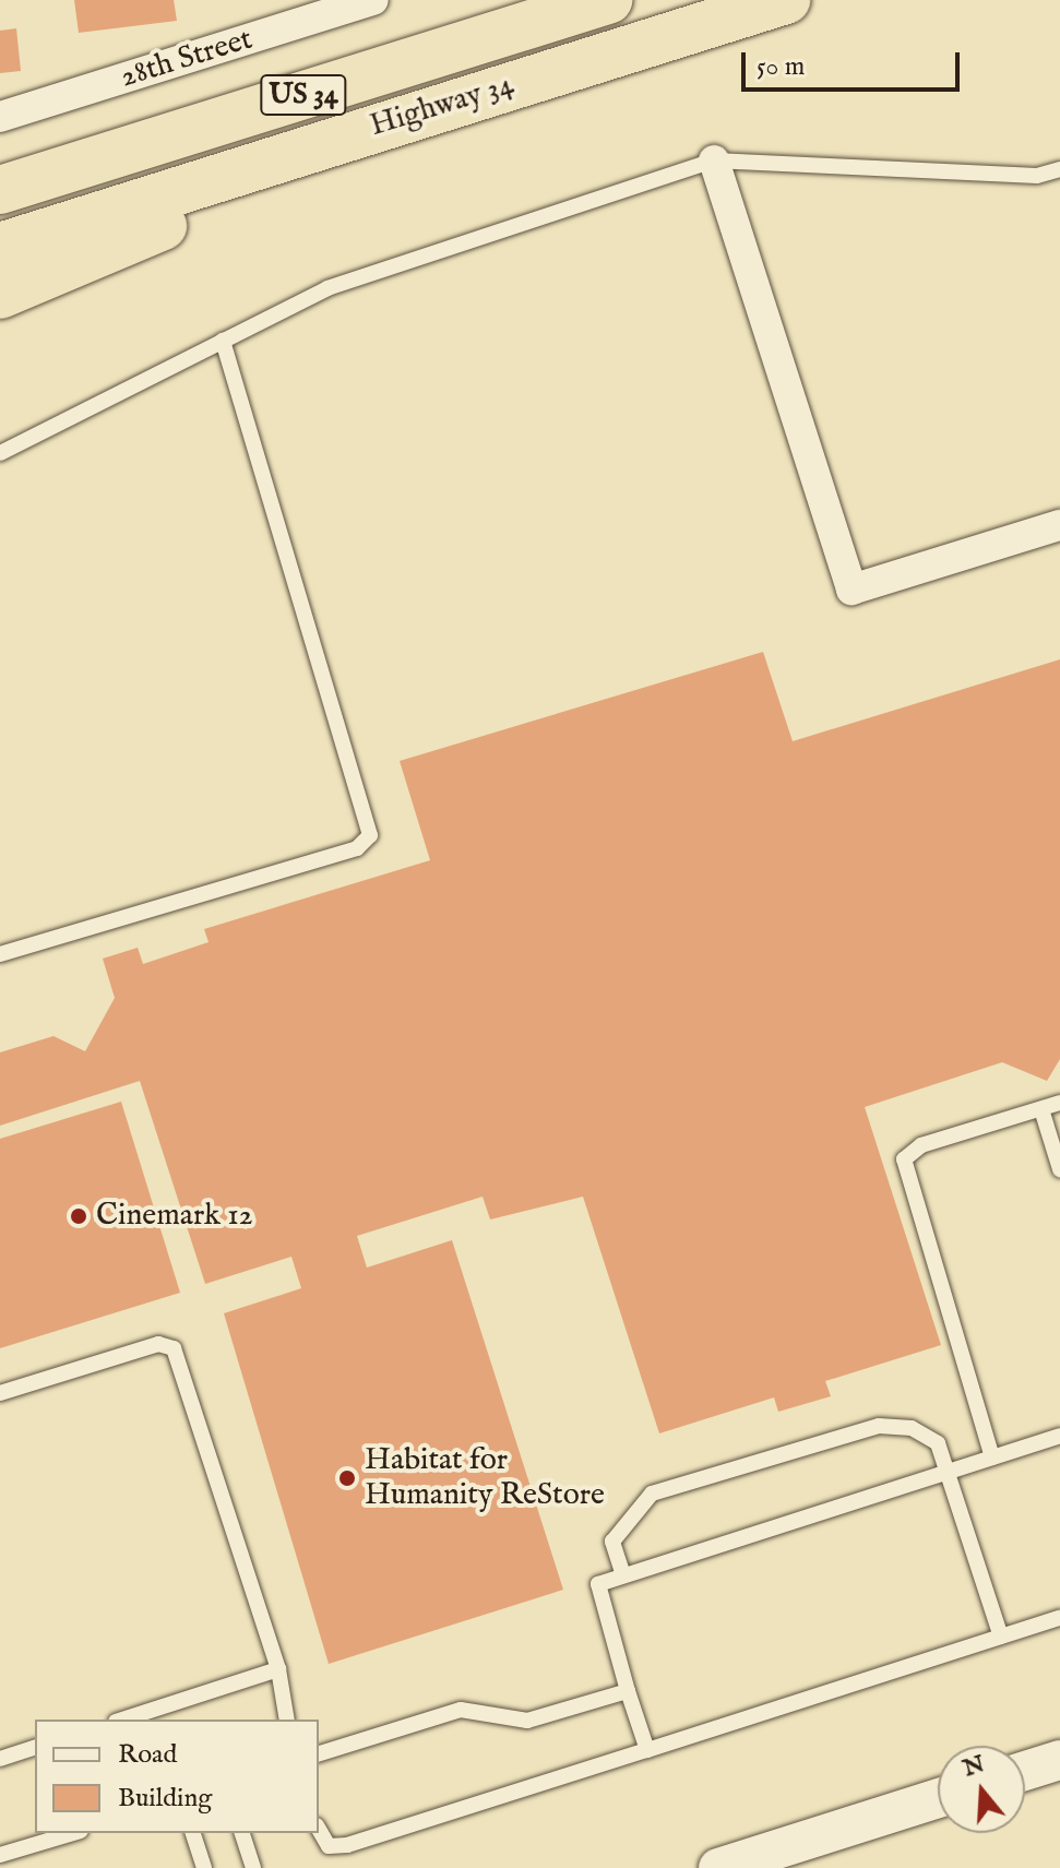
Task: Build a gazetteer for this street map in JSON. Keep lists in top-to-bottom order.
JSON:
{
  "streets": {
    "highway": ["US 34", "Highway 34"],
    "street": ["28th Street"]
  },
  "places": ["Cinemark 12", "Habitat for Humanity ReStore"],
  "legend": ["Road", "Building"],
  "scale_bar": "50 m",
  "north": "top"
}
